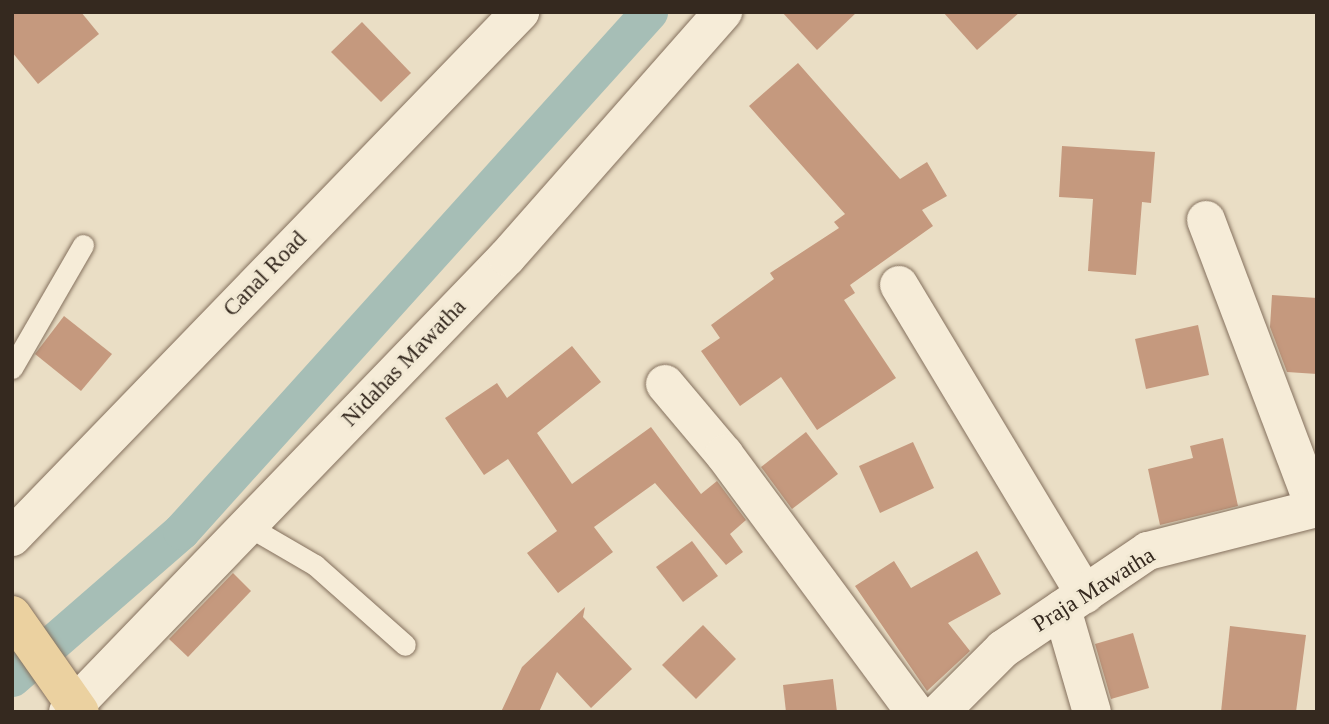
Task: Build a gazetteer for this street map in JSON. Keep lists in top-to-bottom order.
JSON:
{
  "streets": {
    "street": ["Canal Road", "Nidahas Mawatha", "Praja Mawatha"]
  }
}
